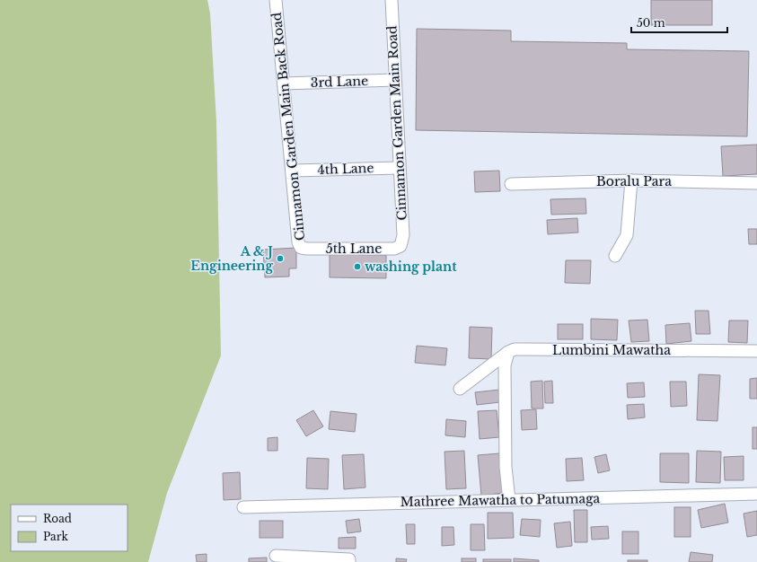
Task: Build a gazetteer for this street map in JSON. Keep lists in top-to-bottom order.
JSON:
{
  "streets": {
    "street": [
      "3rd Lane",
      "Cinnamon Garden Main Road",
      "Cinnamon Garden Main Back Road",
      "4th Lane",
      "Boralu Para",
      "5th Lane",
      "Lumbini Mawatha",
      "Mathree Mawatha to Patumaga"
    ]
  },
  "crossings": [
    ["3rd Lane", "Cinnamon Garden Main Road"],
    ["3rd Lane", "Cinnamon Garden Main Back Road"],
    ["Cinnamon Garden Main Road", "4th Lane"],
    ["Cinnamon Garden Main Road", "5th Lane"],
    ["Cinnamon Garden Main Back Road", "4th Lane"],
    ["Cinnamon Garden Main Back Road", "5th Lane"]
  ],
  "places": ["A & J Engineering", "washing plant"],
  "legend": ["Road", "Park"],
  "scale_bar": "50 m"
}
